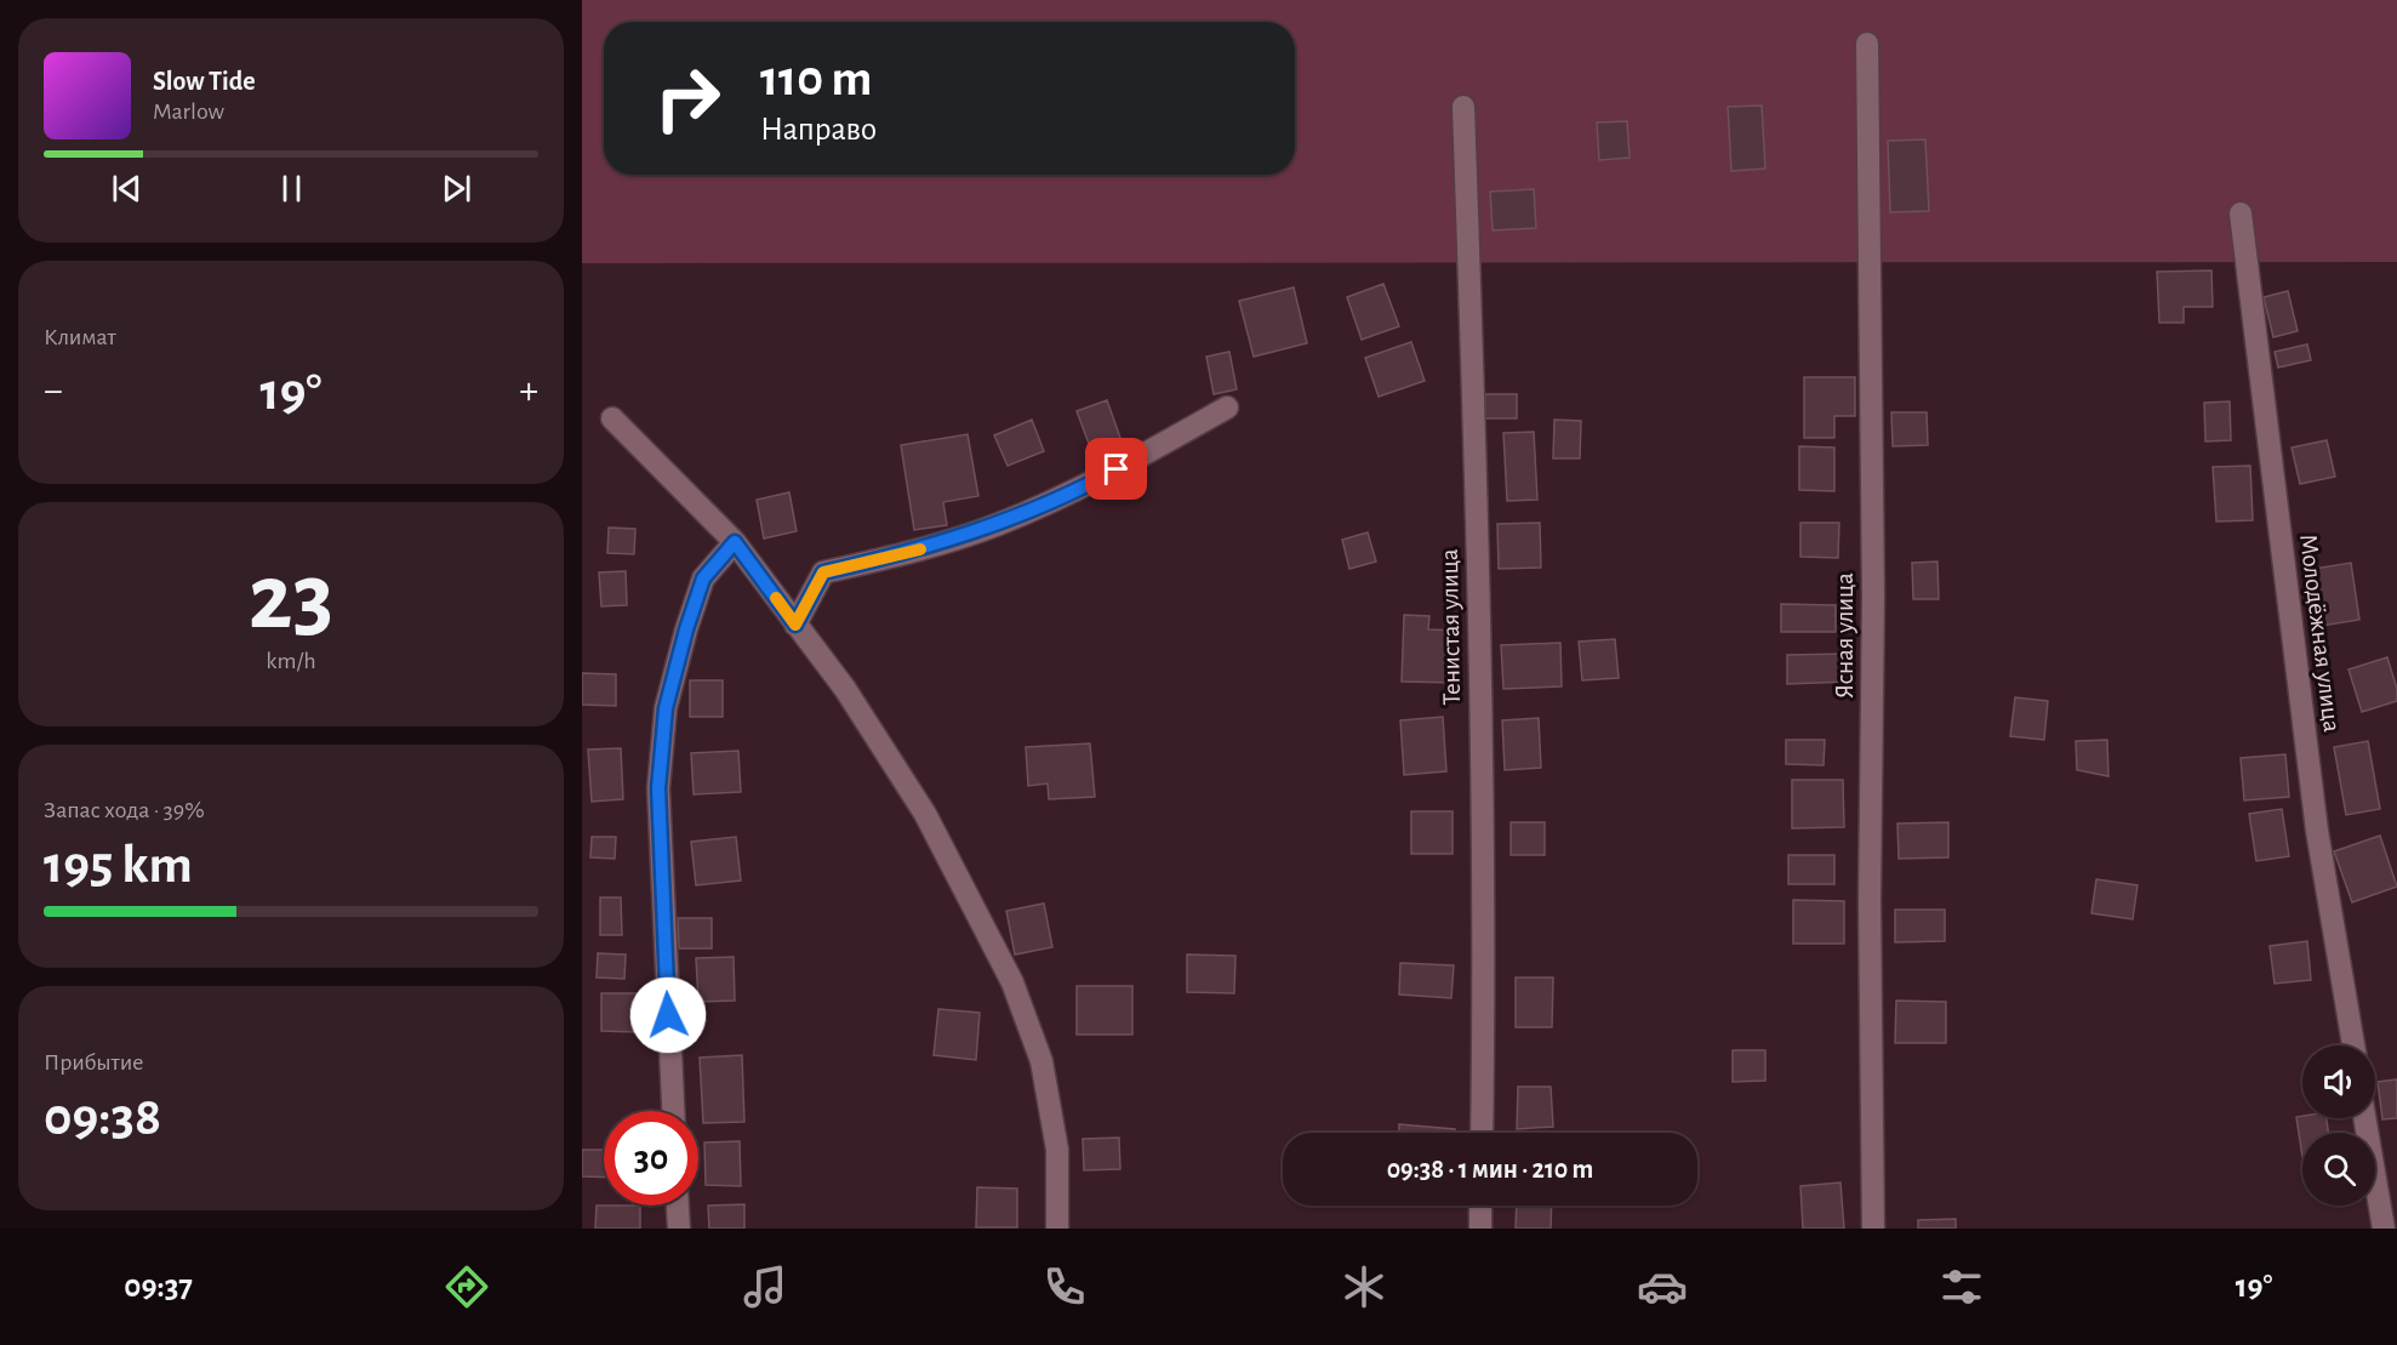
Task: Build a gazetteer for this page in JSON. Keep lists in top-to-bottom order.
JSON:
{
  "streets": {
    "street": ["Тенистая улица", "Молодёжная улица", "Ясная улица"]
  },
  "page": {
    "turn": ["110 m", "Направо"],
    "song": ["Slow Tide", "Marlow"],
    "tile": [
      "Климат",
      ["23", "km/h"],
      ["Запас хода · 39%", "195 km"],
      ["Прибытие", "09:38"]
    ],
    "heat": ["−", "19°", "+"],
    "limit": "30",
    "trip": "09:38 · 1 мин · 210 m",
    "tabs": ["09:37", "19°"]
  }
}
